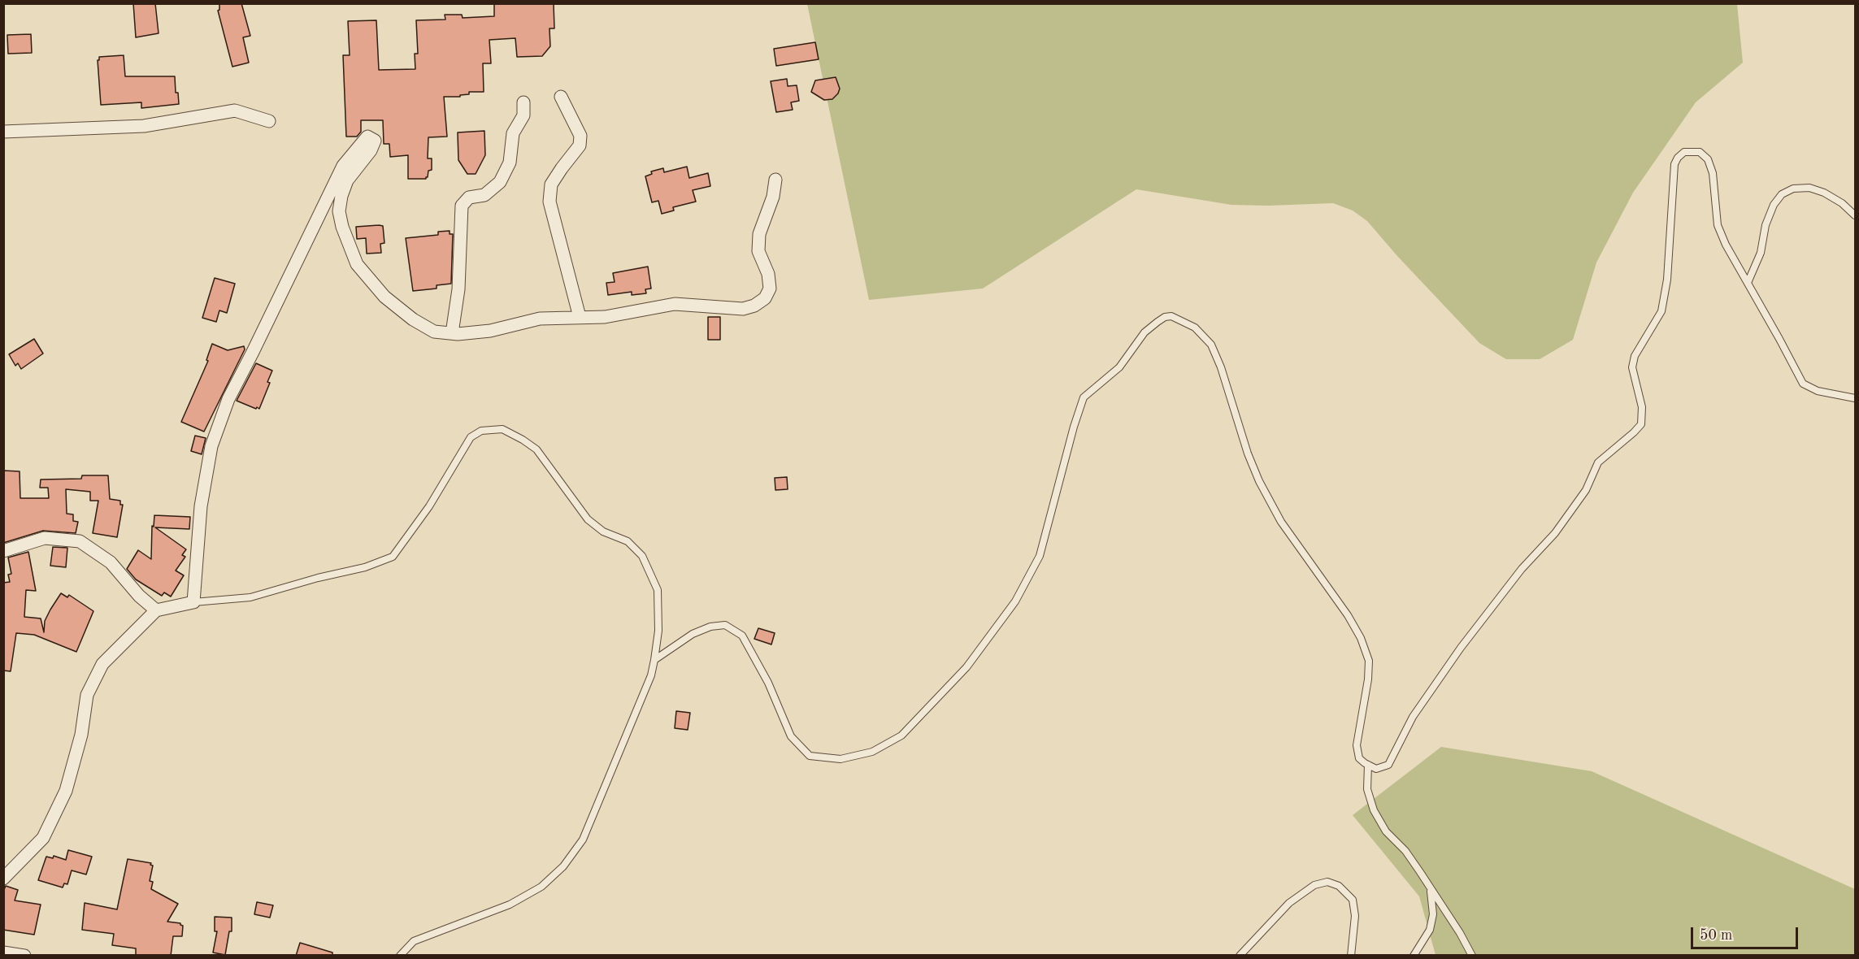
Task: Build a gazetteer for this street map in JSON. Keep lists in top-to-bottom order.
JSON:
{
  "scale_bar": "50 m"
}
